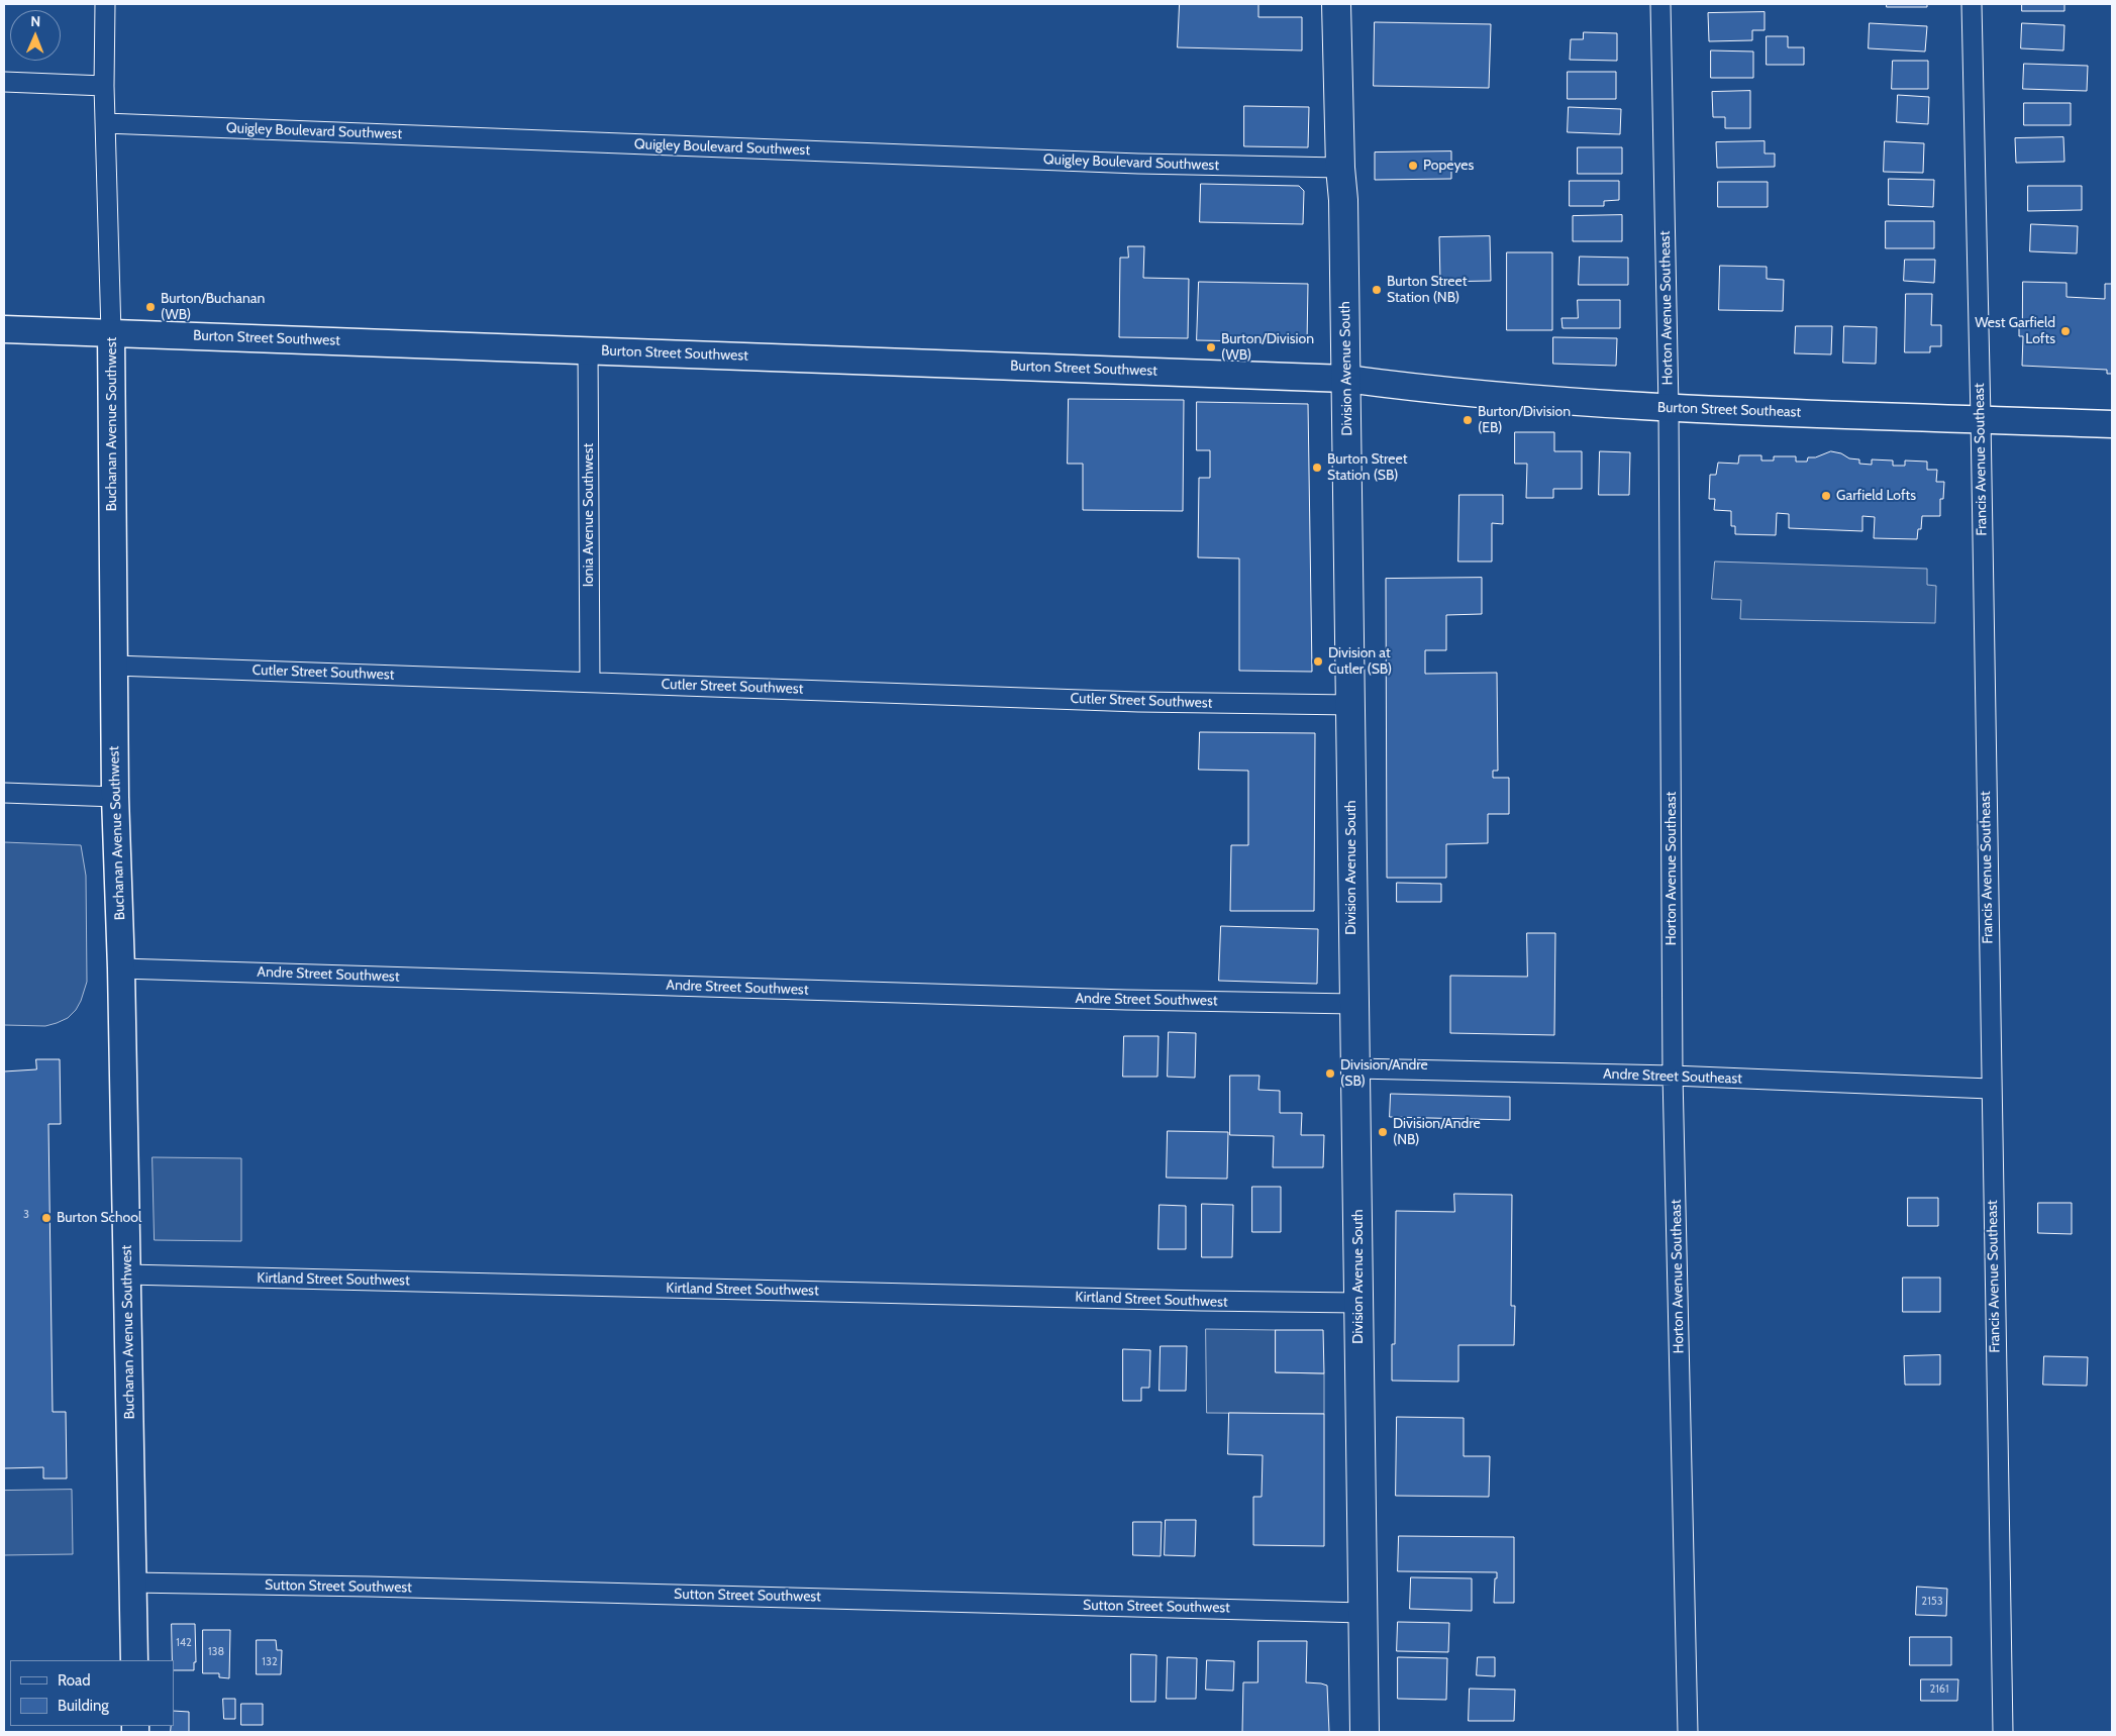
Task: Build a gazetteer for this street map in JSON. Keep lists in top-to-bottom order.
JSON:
{
  "streets": {
    "main road": [
      "Burton Street Southwest",
      "Division Avenue South",
      "Burton Street Southeast",
      "Buchanan Avenue Southwest"
    ],
    "street": [
      "Quigley Boulevard Southwest",
      "Horton Avenue Southeast",
      "Francis Avenue Southeast",
      "Ionia Avenue Southwest",
      "Cutler Street Southwest",
      "Andre Street Southwest",
      "Andre Street Southeast",
      "Kirtland Street Southwest",
      "Sutton Street Southwest"
    ]
  },
  "crossings": [
    ["Quigley Boulevard Southwest", "Division Avenue South"],
    ["Quigley Boulevard Southwest", "Buchanan Avenue Southwest"],
    ["Horton Avenue Southeast", "Burton Street Southeast"],
    ["Horton Avenue Southeast", "Andre Street Southeast"],
    ["Burton Street Southwest", "Division Avenue South"],
    ["Burton Street Southwest", "Burton Street Southeast"],
    ["Burton Street Southwest", "Buchanan Avenue Southwest"],
    ["Burton Street Southwest", "Ionia Avenue Southwest"],
    ["Division Avenue South", "Burton Street Southeast"],
    ["Division Avenue South", "Cutler Street Southwest"],
    ["Division Avenue South", "Andre Street Southwest"],
    ["Division Avenue South", "Andre Street Southeast"],
    ["Division Avenue South", "Kirtland Street Southwest"],
    ["Division Avenue South", "Sutton Street Southwest"],
    ["Burton Street Southeast", "Francis Avenue Southeast"],
    ["Buchanan Avenue Southwest", "Cutler Street Southwest"],
    ["Buchanan Avenue Southwest", "Andre Street Southwest"],
    ["Buchanan Avenue Southwest", "Kirtland Street Southwest"],
    ["Buchanan Avenue Southwest", "Sutton Street Southwest"],
    ["Francis Avenue Southeast", "Andre Street Southeast"],
    ["Ionia Avenue Southwest", "Cutler Street Southwest"]
  ],
  "places": [
    "Popeyes",
    "Burton Street Station (NB)",
    "Burton/Buchanan (WB)",
    "West Garfield Lofts",
    "Burton/Division (WB)",
    "Burton/Division (EB)",
    "Burton Street Station (SB)",
    "Garfield Lofts",
    "Division at Cutler (SB)",
    "Division/Andre (SB)",
    "Division/Andre (NB)",
    "Burton School"
  ],
  "house_numbers": [
    "3",
    "2153",
    "142",
    "138",
    "132",
    "2161"
  ],
  "legend": ["Road", "Building"],
  "north": "top"
}
